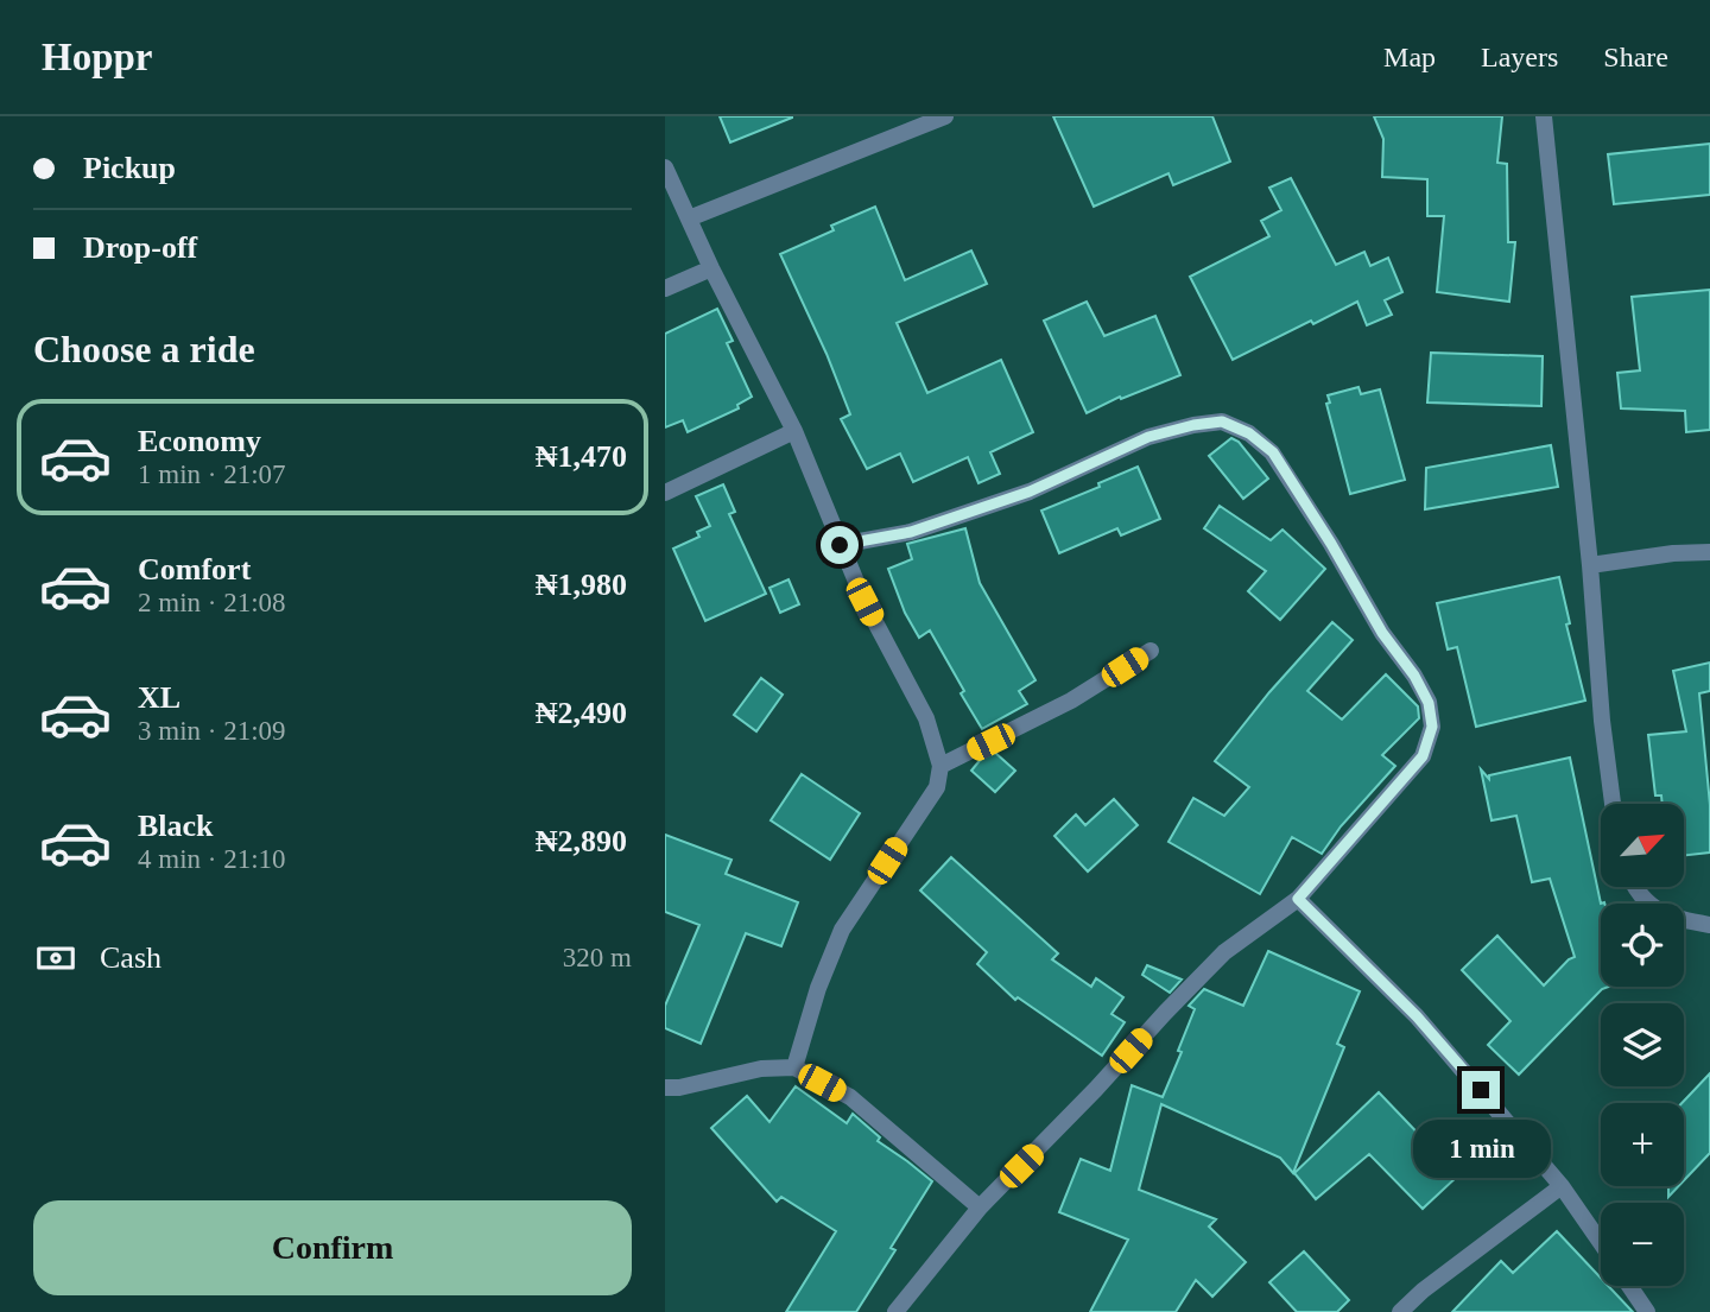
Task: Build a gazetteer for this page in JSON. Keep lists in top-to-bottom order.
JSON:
{
  "north": "top right",
  "page": {
    "header": "Hoppr",
    "nav": ["Map", "Layers", "Share"],
    "banner": ["Pickup", "Drop-off"],
    "heading": "Choose a ride",
    "list": [
      {
        "name": "Economy",
        "note": "1 min · 21:07",
        "value": "₦1,470"
      },
      {
        "name": "Comfort",
        "note": "2 min · 21:08",
        "value": "₦1,980"
      },
      {
        "name": "XL",
        "note": "3 min · 21:09",
        "value": "₦2,490"
      },
      {
        "name": "Black",
        "note": "4 min · 21:10",
        "value": "₦2,890"
      }
    ],
    "map_buttons": ["+", "−"],
    "pay": ["Cash", "320 m"],
    "bubble": "1 min",
    "buttons": "Confirm"
  }
}
